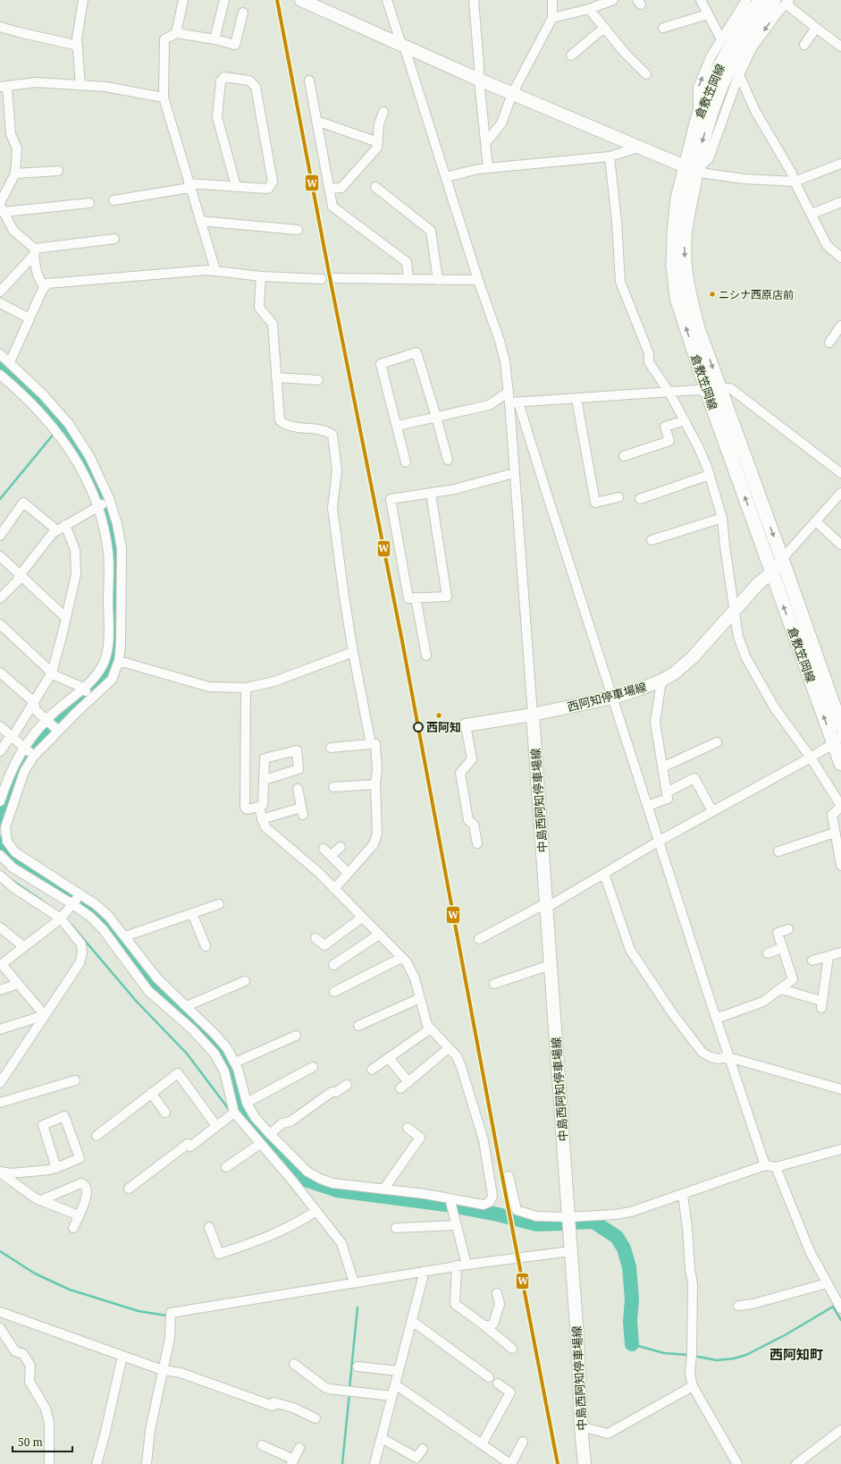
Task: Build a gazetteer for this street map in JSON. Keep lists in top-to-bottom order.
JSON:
{
  "streets": {
    "main road": ["倉敷笠岡線", "西阿知停車場線", "中島西阿知停車場線"]
  },
  "crossings": [
    ["倉敷笠岡線", "西阿知停車場線"],
    ["西阿知停車場線", "中島西阿知停車場線"]
  ],
  "districts": ["西阿知町"],
  "places": ["ニシナ西原店前", "西阿知"],
  "lines": ["transit line W"],
  "scale_bar": "50 m"
}
